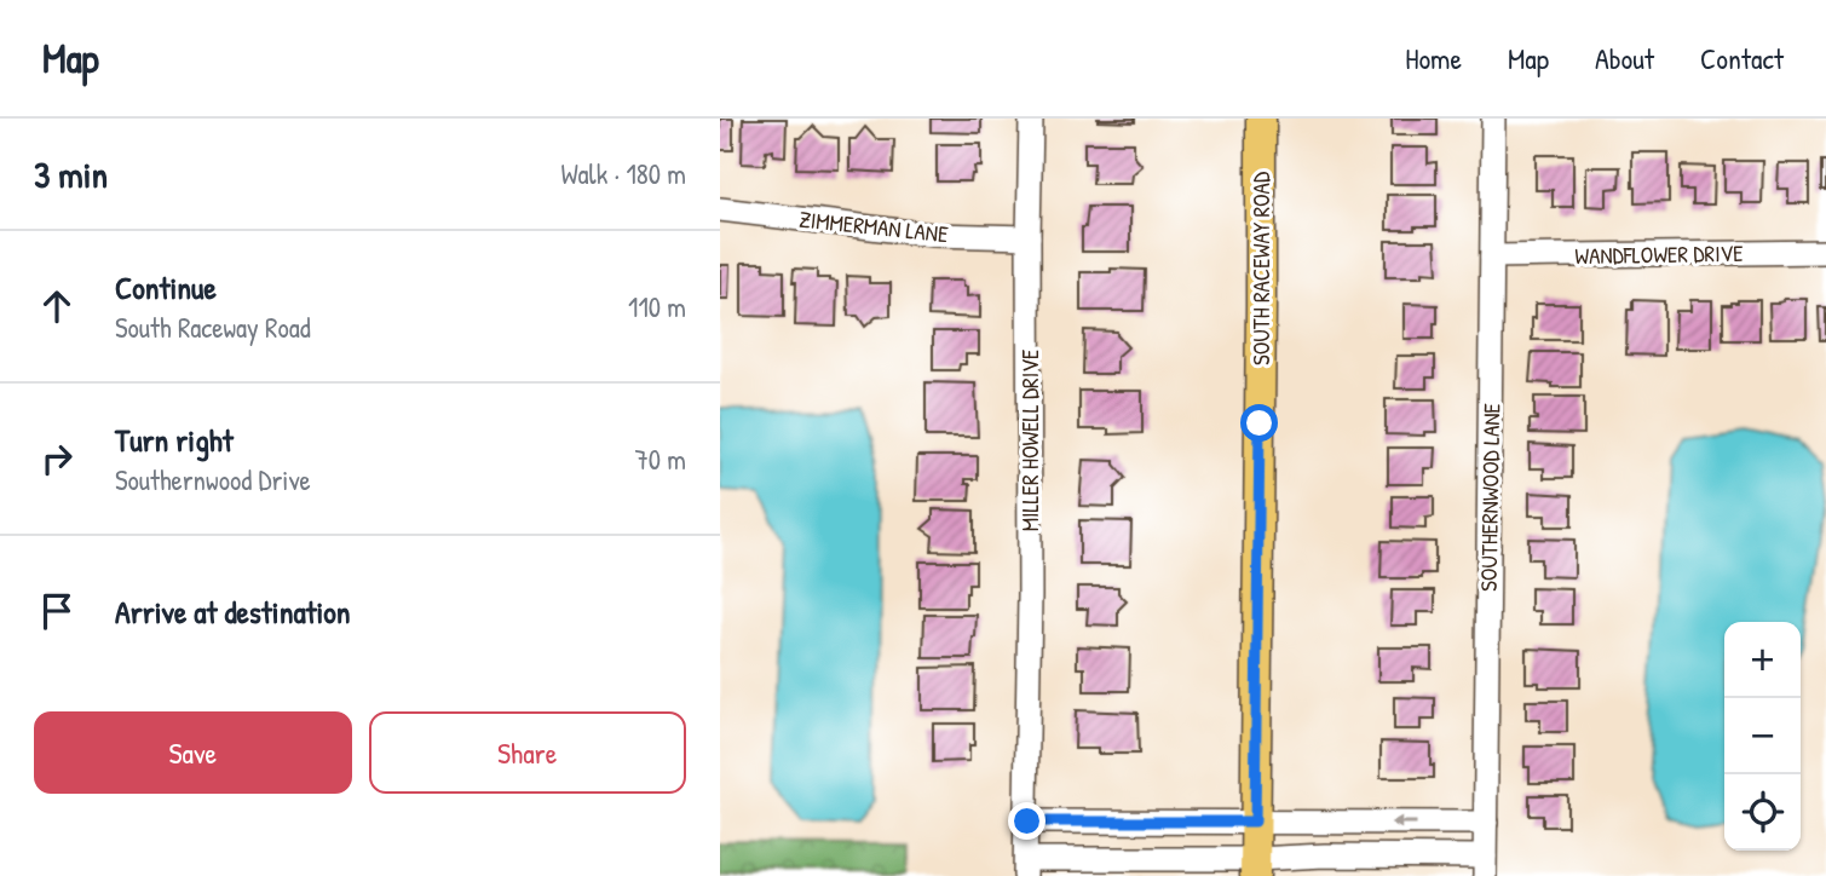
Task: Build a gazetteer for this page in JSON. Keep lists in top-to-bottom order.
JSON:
{
  "streets": {
    "main road": ["SOUTH RACEWAY ROAD"],
    "street": [
      "ZIMMERMAN LANE",
      "WANDFLOWER DRIVE",
      "MILLER HOWELL DRIVE",
      "SOUTHERNWOOD LANE"
    ]
  },
  "crossings": [
    ["ZIMMERMAN LANE", "MILLER HOWELL DRIVE"],
    ["WANDFLOWER DRIVE", "SOUTHERNWOOD LANE"]
  ],
  "page": {
    "header": "Map",
    "nav": [
      "Home",
      "Map",
      "About",
      "Contact"
    ],
    "heading": ["3 min", "Walk · 180 m"],
    "list": [
      ["Continue", "South Raceway Road", "110 m"],
      ["Turn right", "Southernwood Drive", "70 m"],
      "Arrive at destination"
    ],
    "map_buttons": ["+", "−"],
    "buttons": ["Save", "Share"]
  }
}
